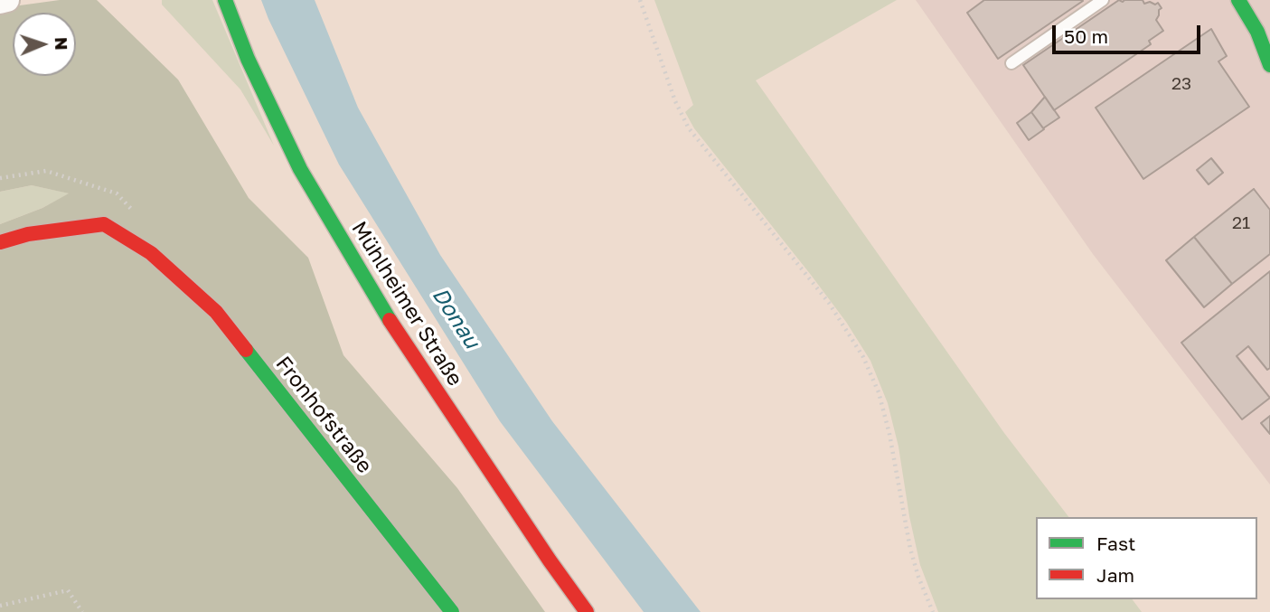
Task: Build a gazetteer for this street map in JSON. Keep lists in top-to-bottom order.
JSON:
{
  "streets": {
    "main road": ["Mühlheimer Straße", "Fronhofstraße"]
  },
  "water": ["Donau"],
  "house_numbers": ["23", "21"],
  "legend": ["Fast", "Jam"],
  "scale_bar": "50 m",
  "north": "right"
}
